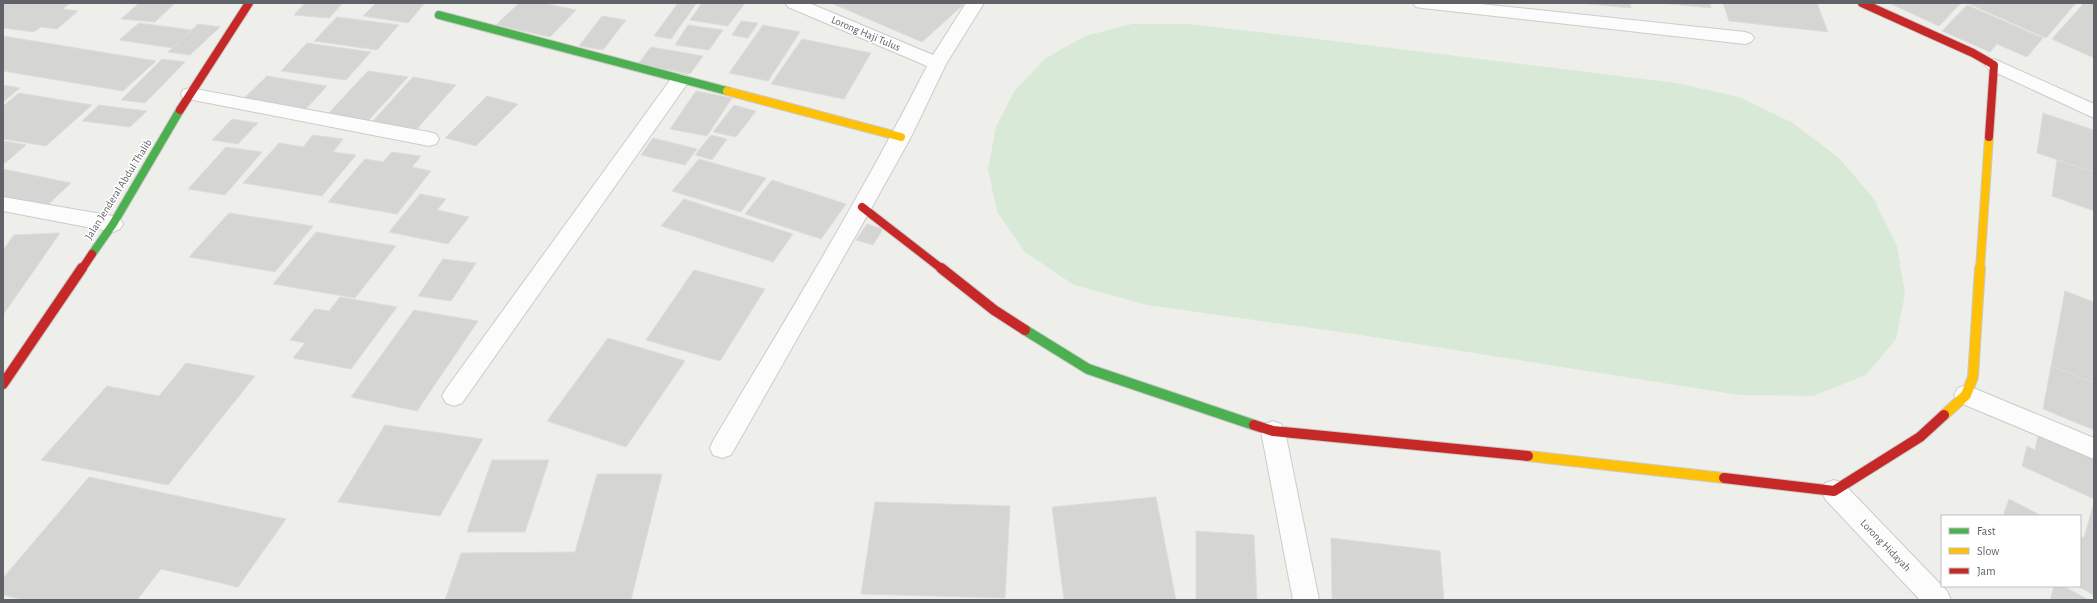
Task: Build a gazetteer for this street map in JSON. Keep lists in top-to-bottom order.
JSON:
{
  "streets": {
    "street": ["Lorong Haji Tulus", "Jalan Jenderal Abdul Thalib", "Lorong Hidayah"]
  },
  "legend": ["Fast", "Slow", "Jam"]
}
